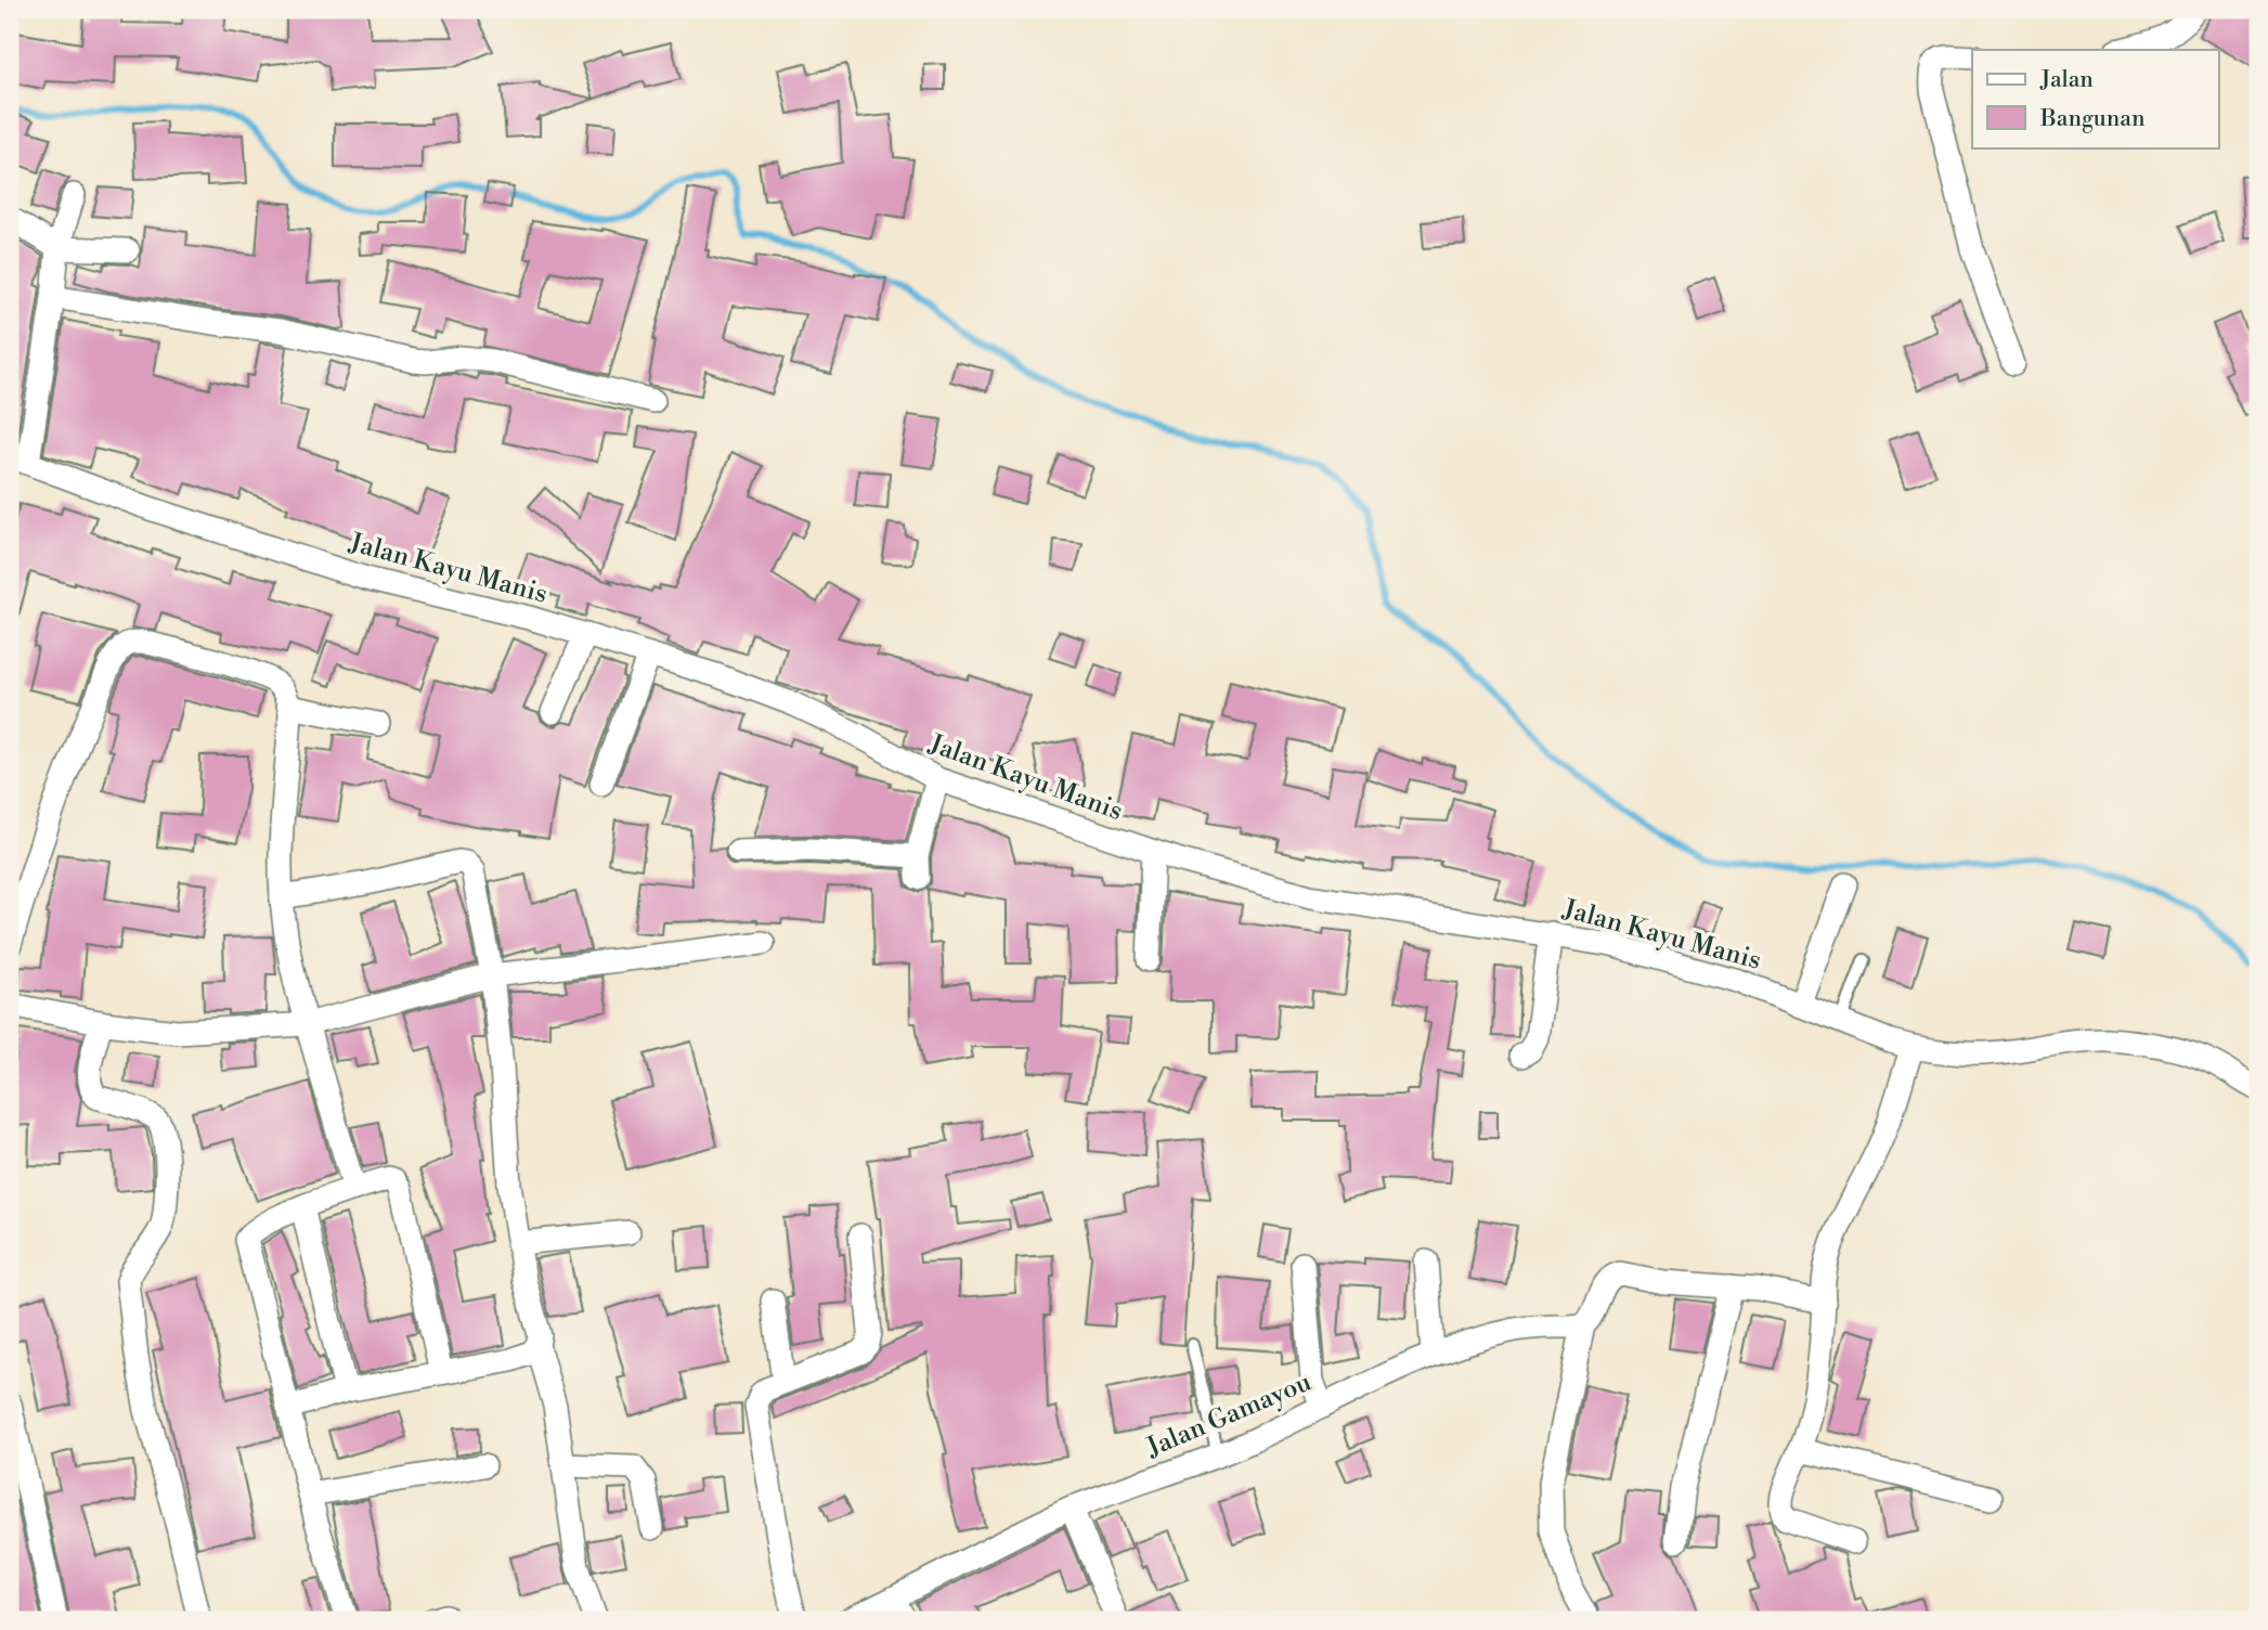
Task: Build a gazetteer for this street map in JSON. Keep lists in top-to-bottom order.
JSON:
{
  "streets": {
    "street": ["Jalan Kayu Manis", "Jalan Gamayou"]
  },
  "legend": ["Jalan", "Bangunan"]
}
